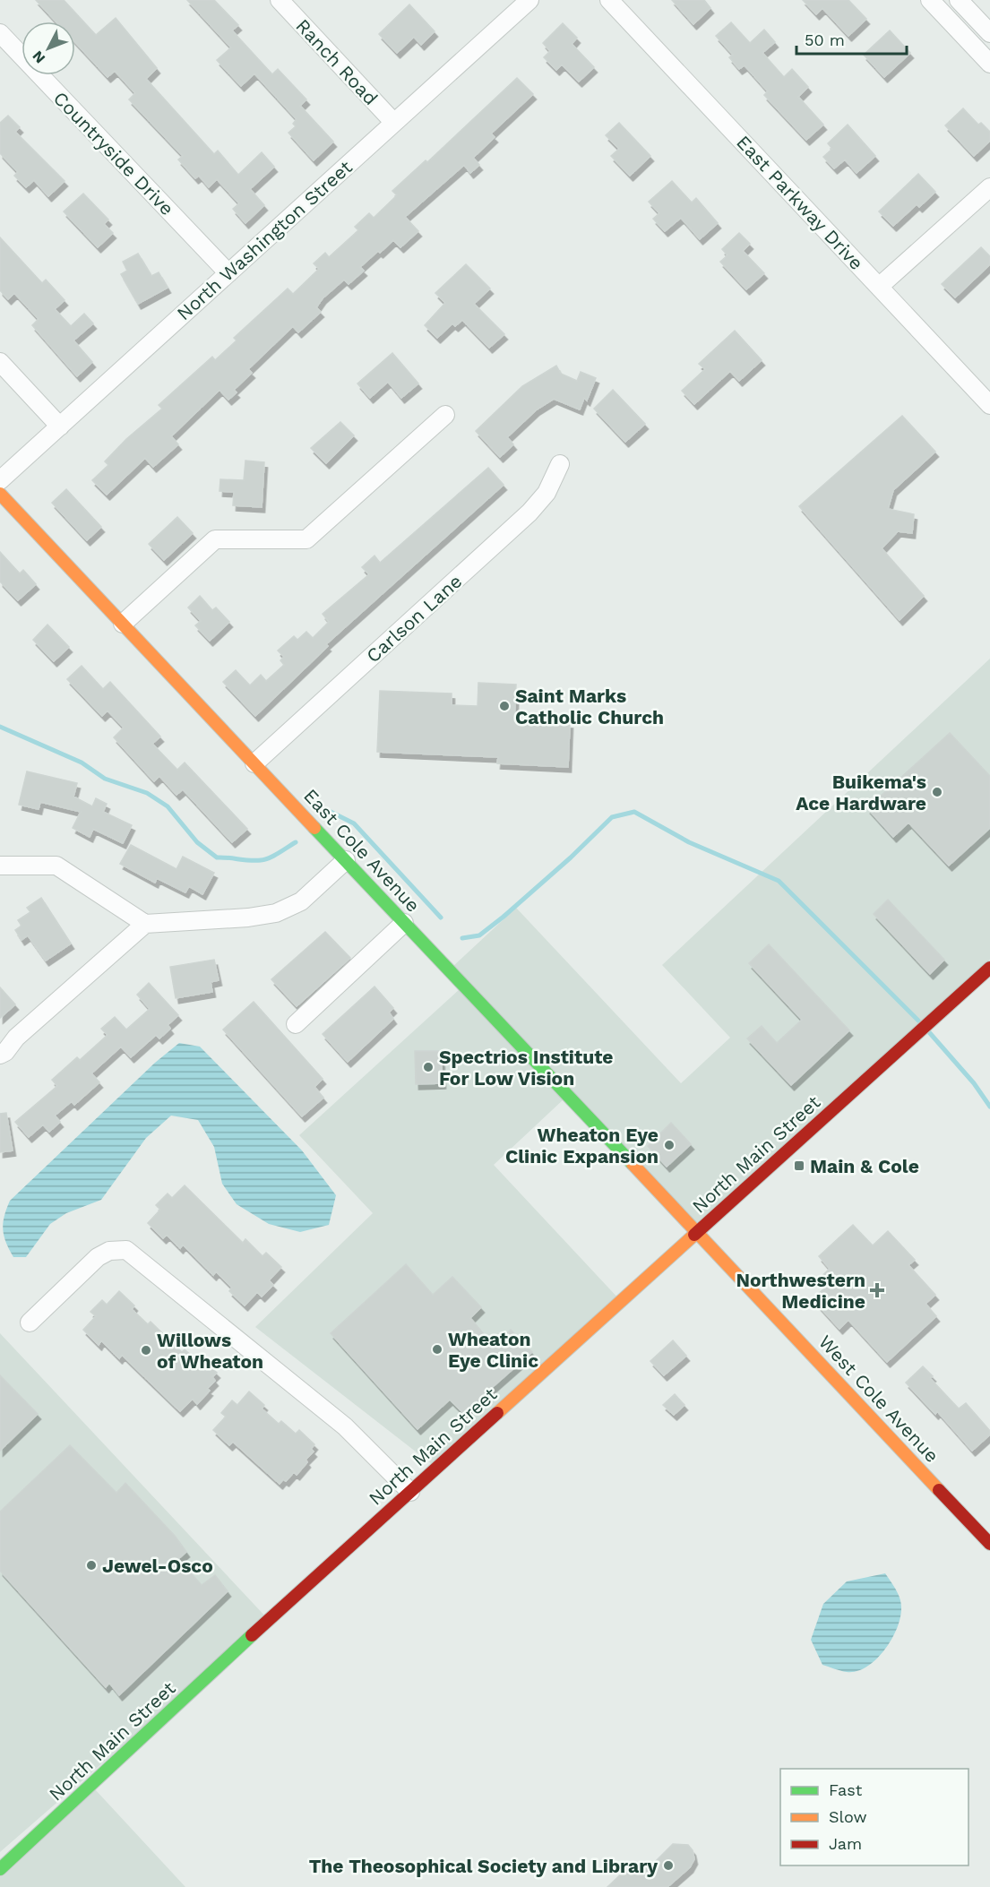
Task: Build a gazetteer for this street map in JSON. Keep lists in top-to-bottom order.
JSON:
{
  "streets": {
    "street": [
      "Ranch Road",
      "Countryside Drive",
      "East Parkway Drive",
      "North Washington Street",
      "Carlson Lane",
      "East Cole Avenue",
      "North Main Street",
      "West Cole Avenue"
    ]
  },
  "crossings": [
    ["Ranch Road", "North Washington Street"],
    ["Countryside Drive", "North Washington Street"],
    ["Carlson Lane", "East Cole Avenue"],
    ["East Cole Avenue", "North Main Street"],
    ["East Cole Avenue", "West Cole Avenue"],
    ["North Main Street", "West Cole Avenue"]
  ],
  "places": {
    "other": [
      "Saint Marks Catholic Church",
      "Buikema's Ace Hardware",
      "Spectrios Institute For Low Vision",
      "Wheaton Eye Clinic Expansion",
      "Wheaton Eye Clinic",
      "Willows of Wheaton",
      "Jewel-Osco",
      "The Theosophical Society and Library"
    ],
    "transit": ["Main & Cole"],
    "health": ["Northwestern Medicine"]
  },
  "legend": ["Fast", "Slow", "Jam"],
  "scale_bar": "50 m",
  "north": "bottom left"
}
